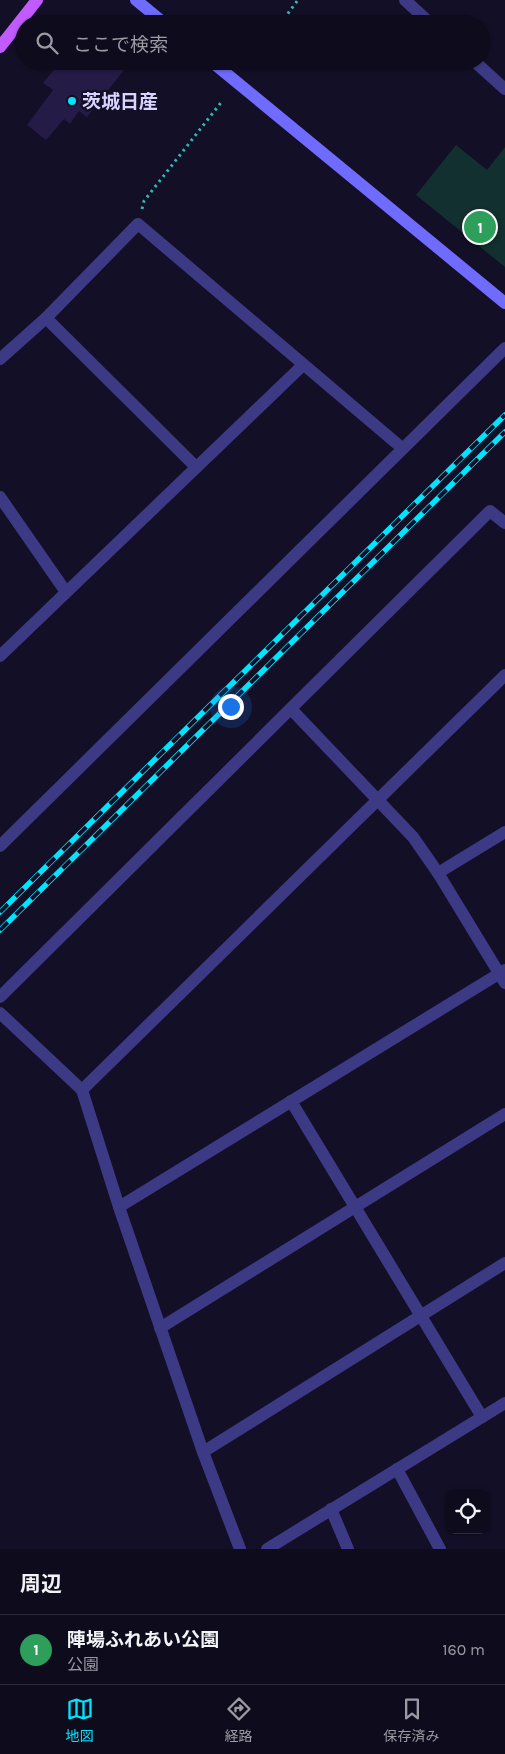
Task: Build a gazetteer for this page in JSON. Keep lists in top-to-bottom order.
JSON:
{
  "places": ["茨城日産"],
  "page": {
    "search": "ここで検索",
    "pins": "1",
    "heading": "周辺",
    "list": [
      {
        "mark": "1",
        "name": "陣場ふれあい公園",
        "note": "公園",
        "value": "160 m"
      }
    ],
    "nav": ["地図", "経路", "保存済み"]
  }
}
